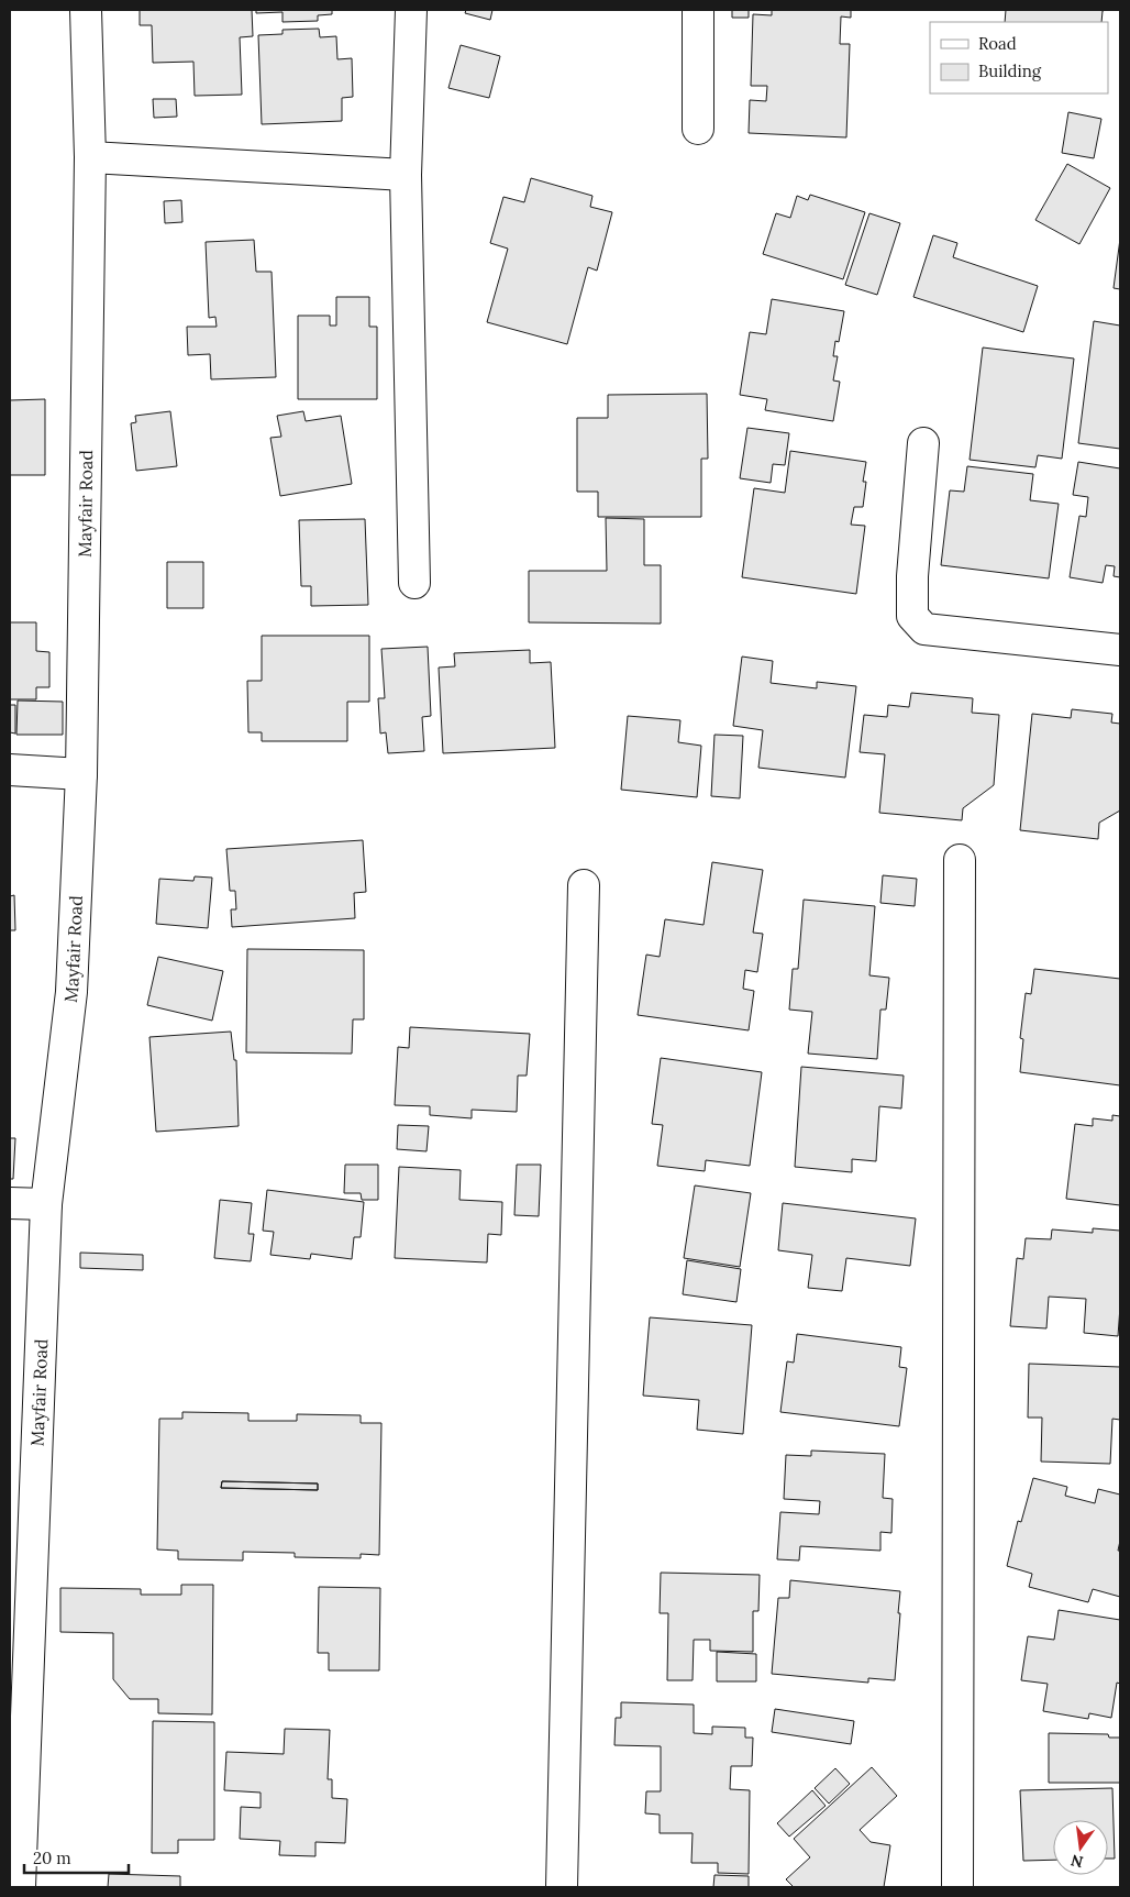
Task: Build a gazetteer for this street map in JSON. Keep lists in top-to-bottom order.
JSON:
{
  "streets": {
    "street": ["Mayfair Road"]
  },
  "legend": ["Road", "Building"],
  "scale_bar": "20 m",
  "north": "bottom"
}
